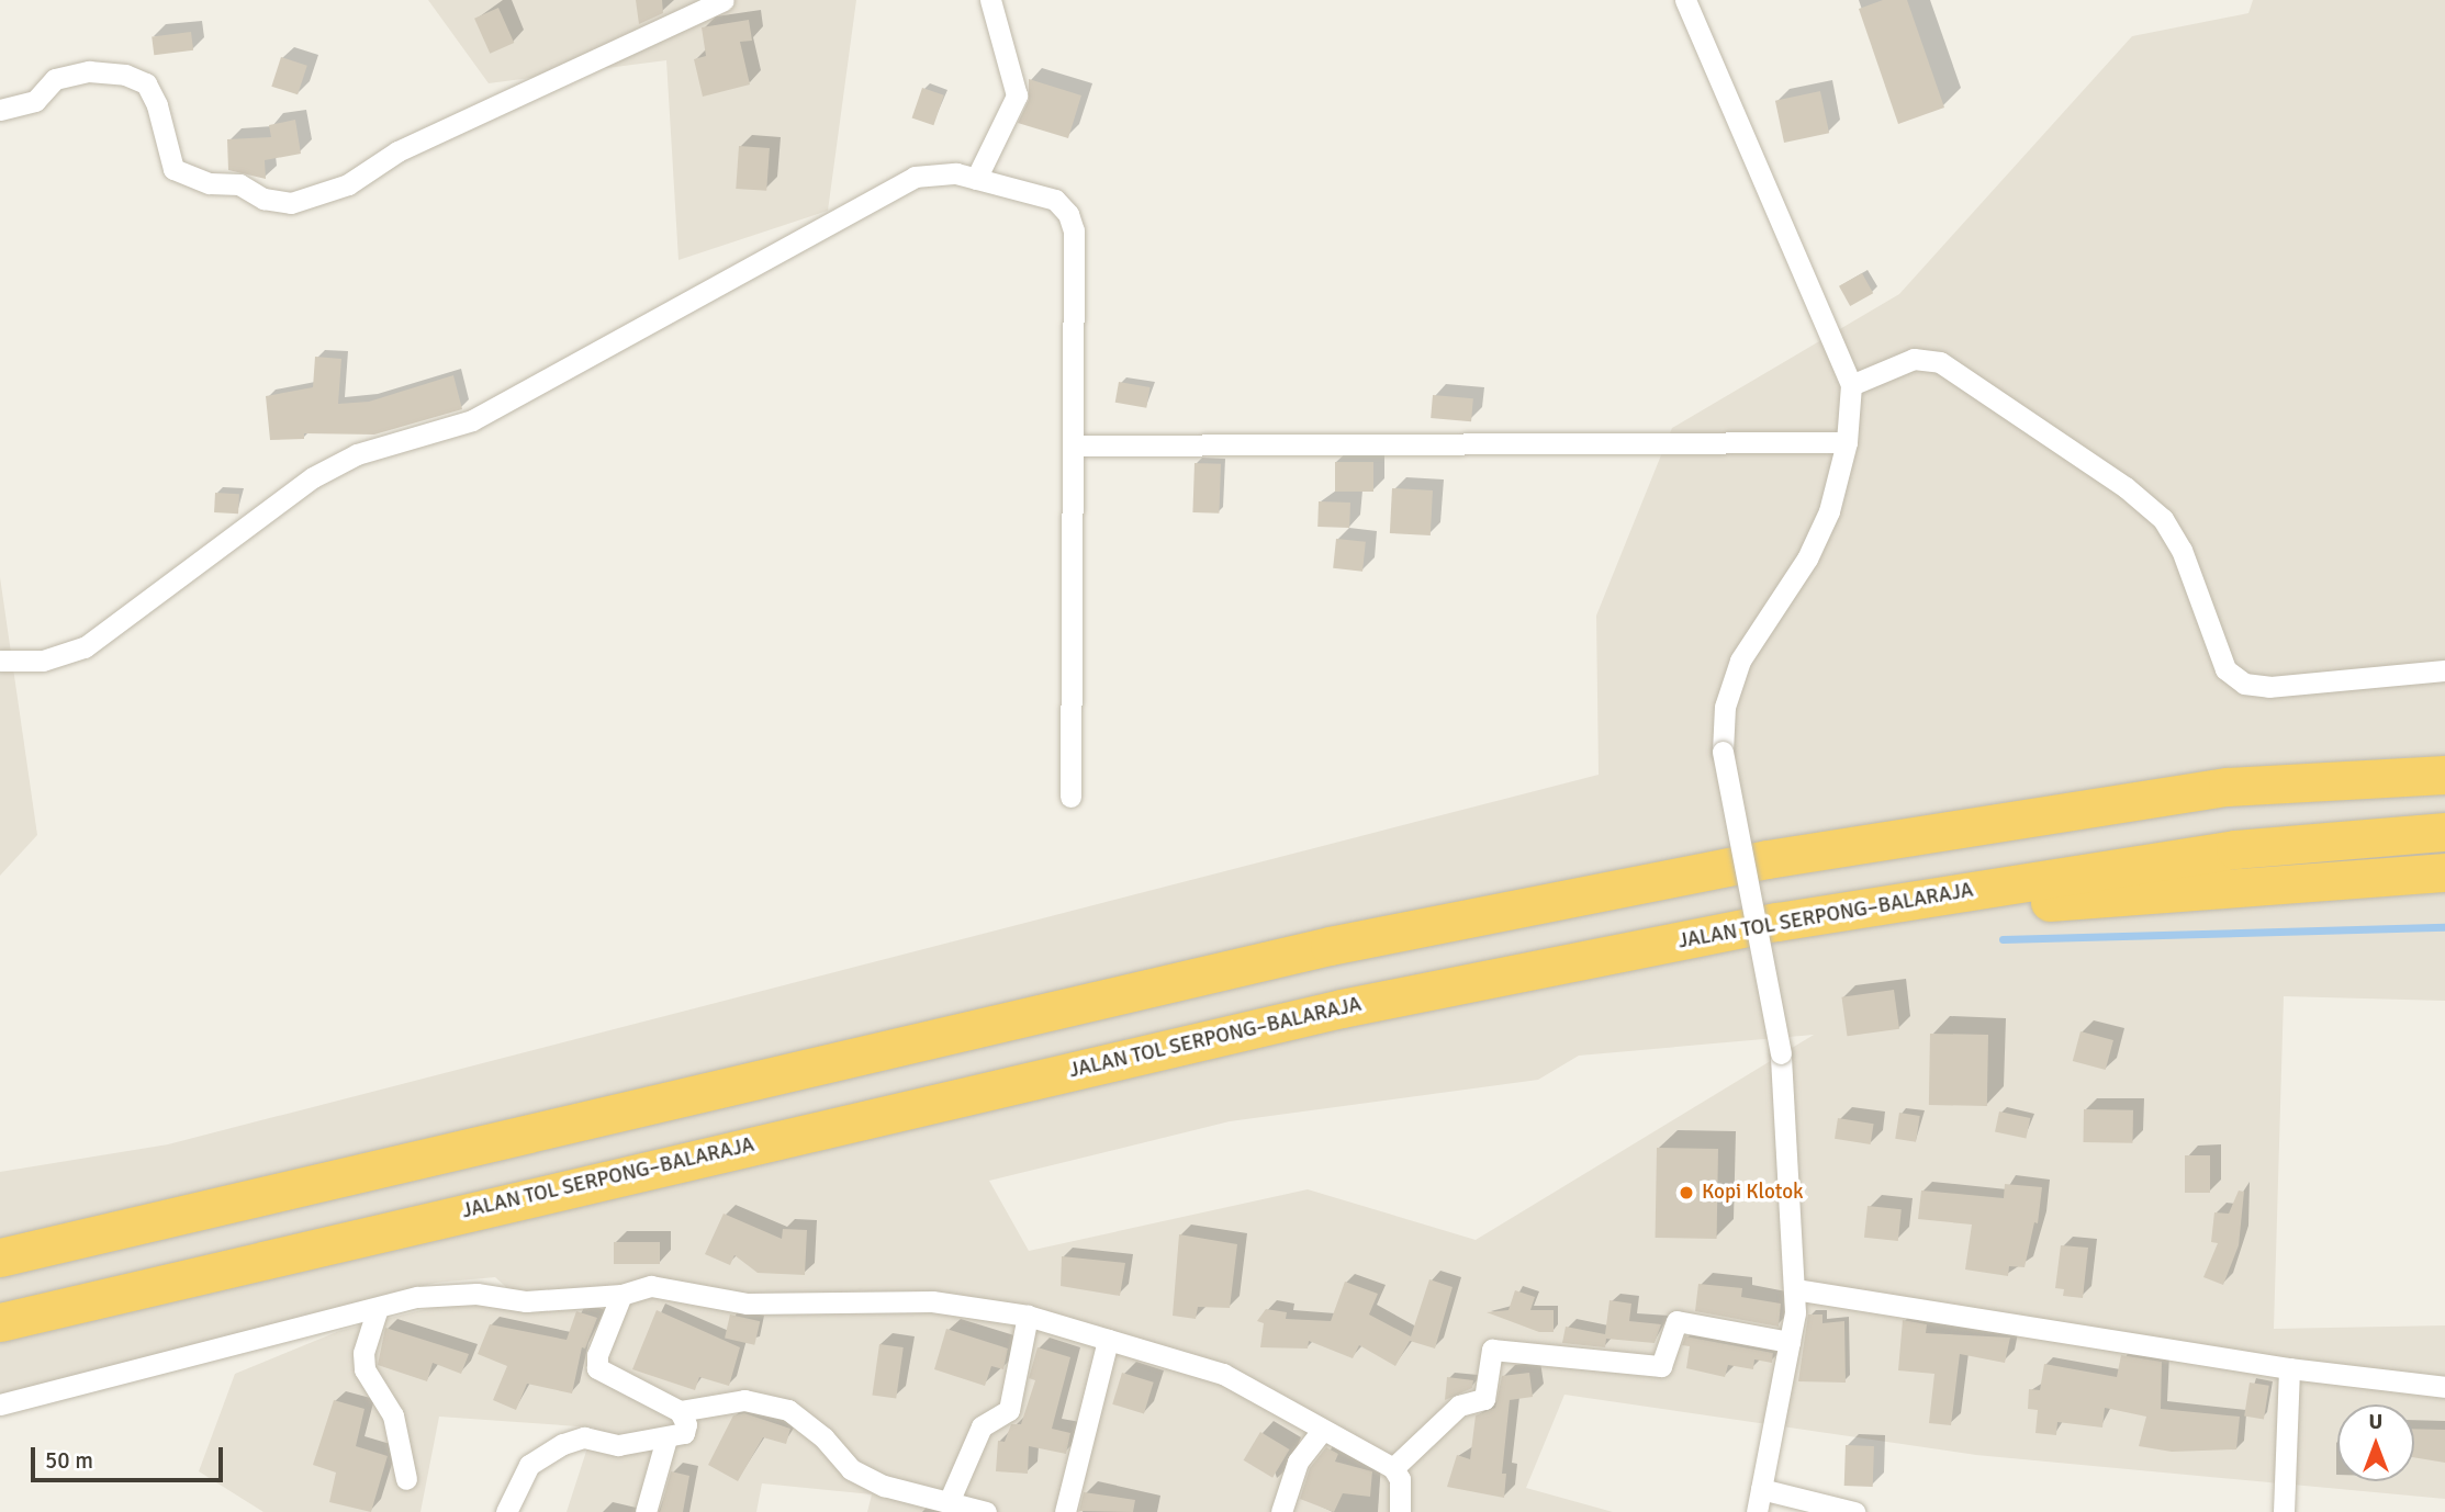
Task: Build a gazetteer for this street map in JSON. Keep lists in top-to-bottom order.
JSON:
{
  "streets": {
    "highway": ["JALAN TOL SERPONG–BALARAJA"]
  },
  "places": ["Kopi Klotok"],
  "scale_bar": "50 m",
  "north": "top"
}
